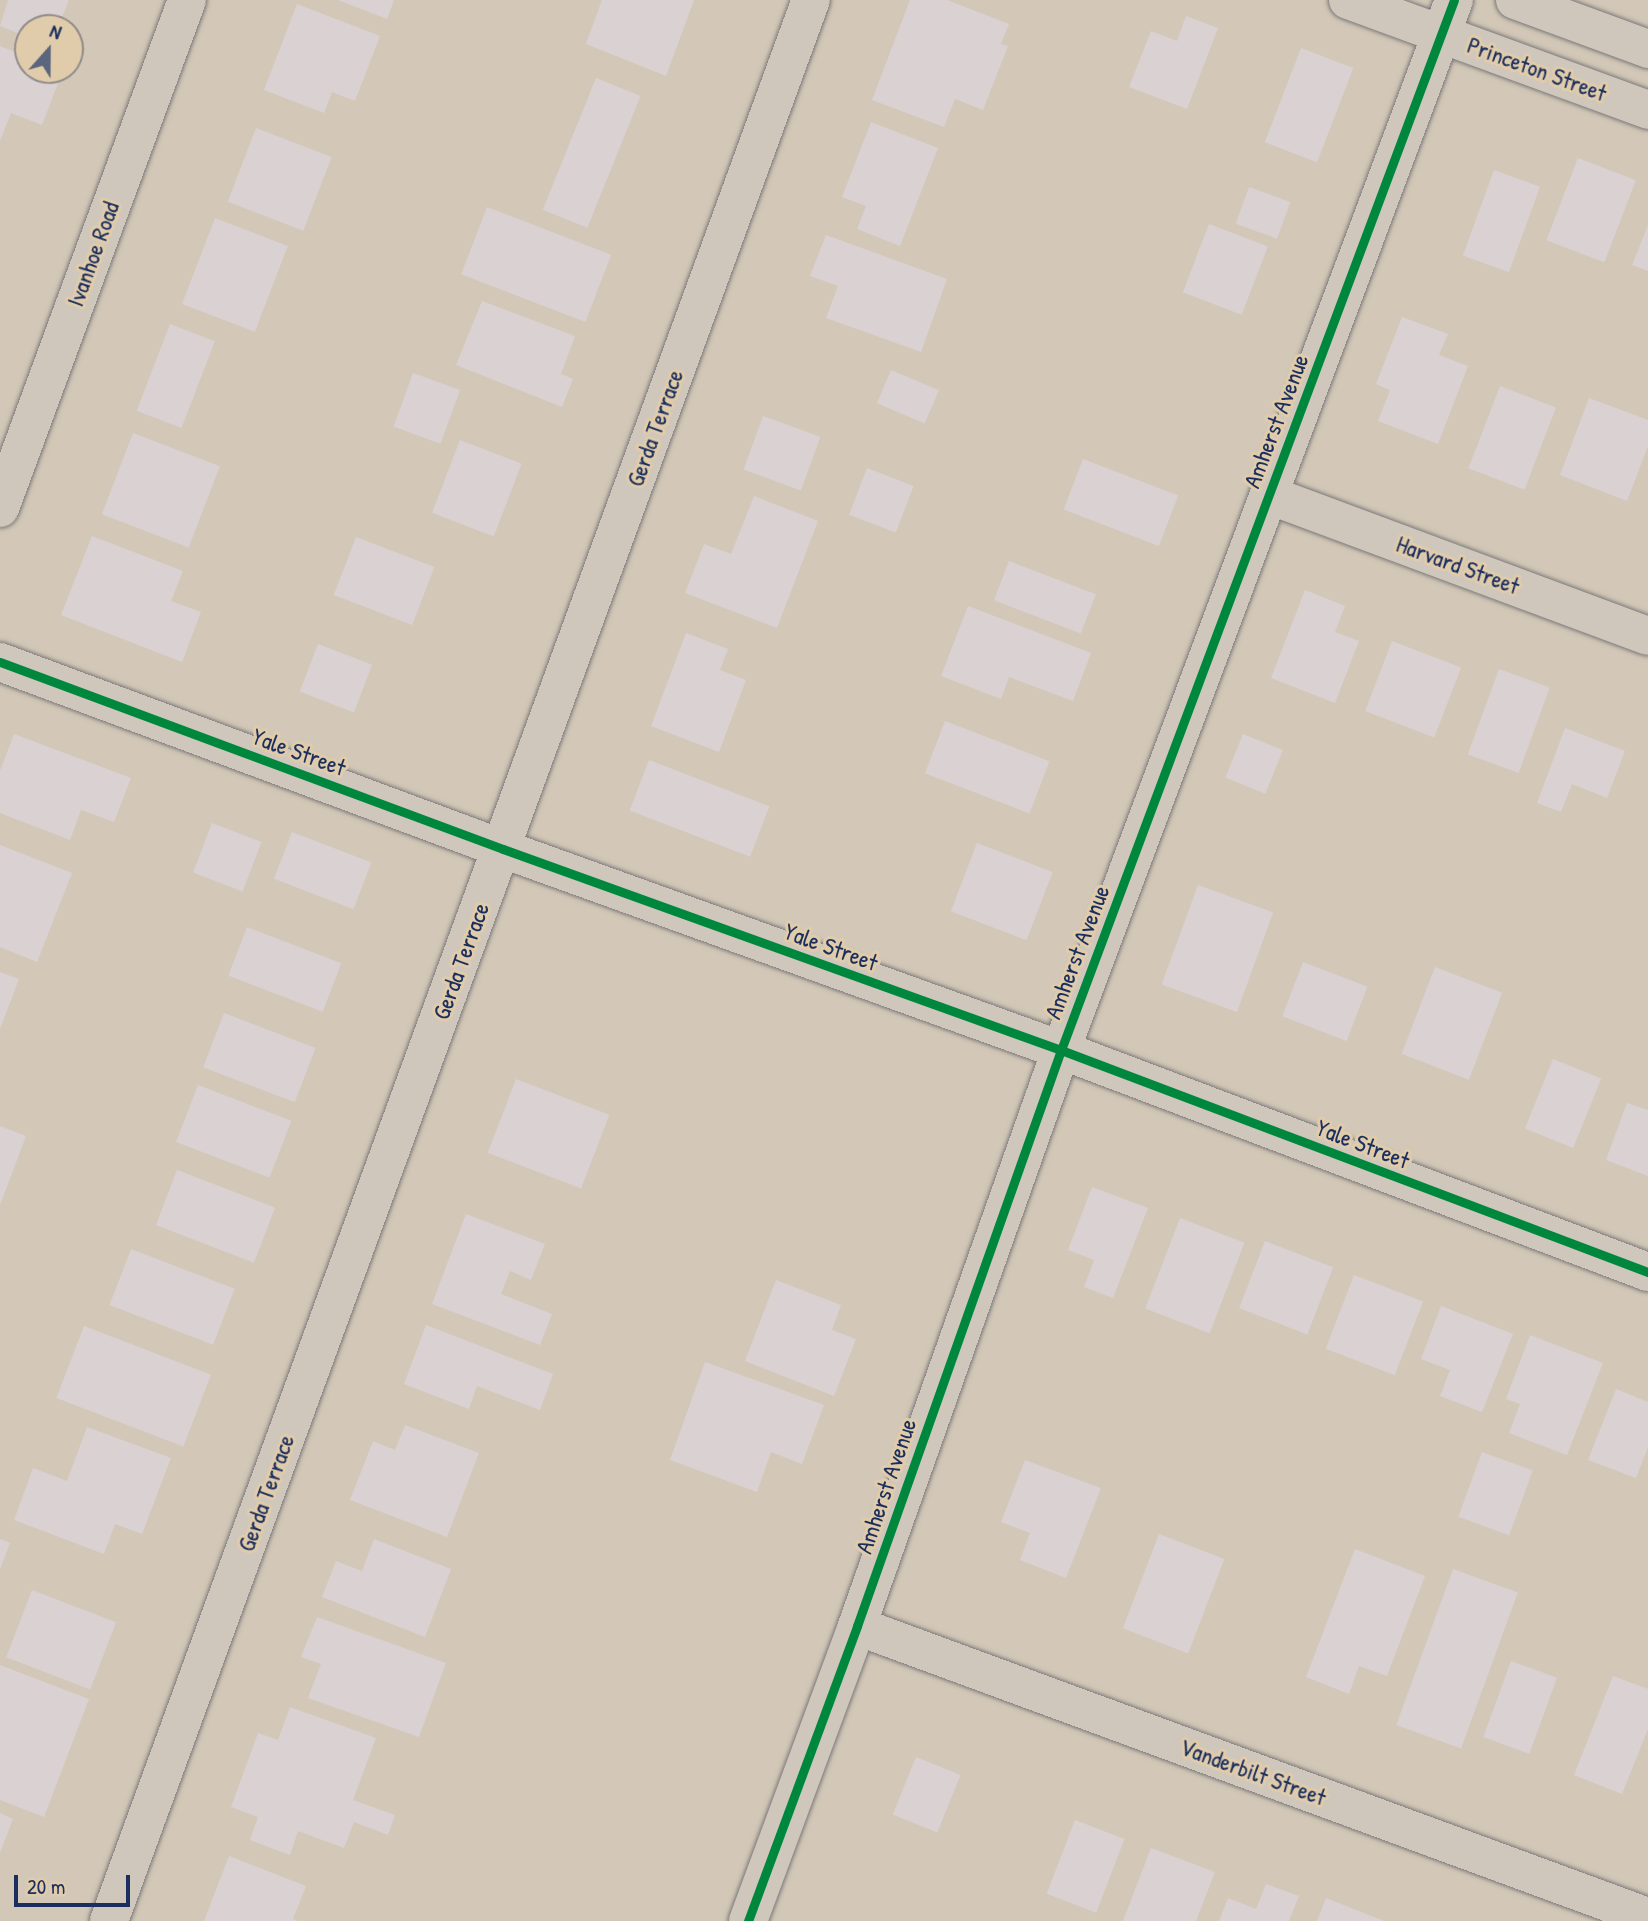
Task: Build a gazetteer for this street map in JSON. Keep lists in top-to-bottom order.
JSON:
{
  "streets": {
    "street": [
      "Princeton Street",
      "Ivanhoe Road",
      "Amherst Avenue",
      "Gerda Terrace",
      "Harvard Street",
      "Yale Street",
      "Vanderbilt Street"
    ]
  },
  "crossings": [
    ["Princeton Street", "Amherst Avenue"],
    ["Amherst Avenue", "Harvard Street"],
    ["Amherst Avenue", "Yale Street"],
    ["Amherst Avenue", "Vanderbilt Street"],
    ["Gerda Terrace", "Yale Street"]
  ],
  "scale_bar": "20 m",
  "north": "top"
}
